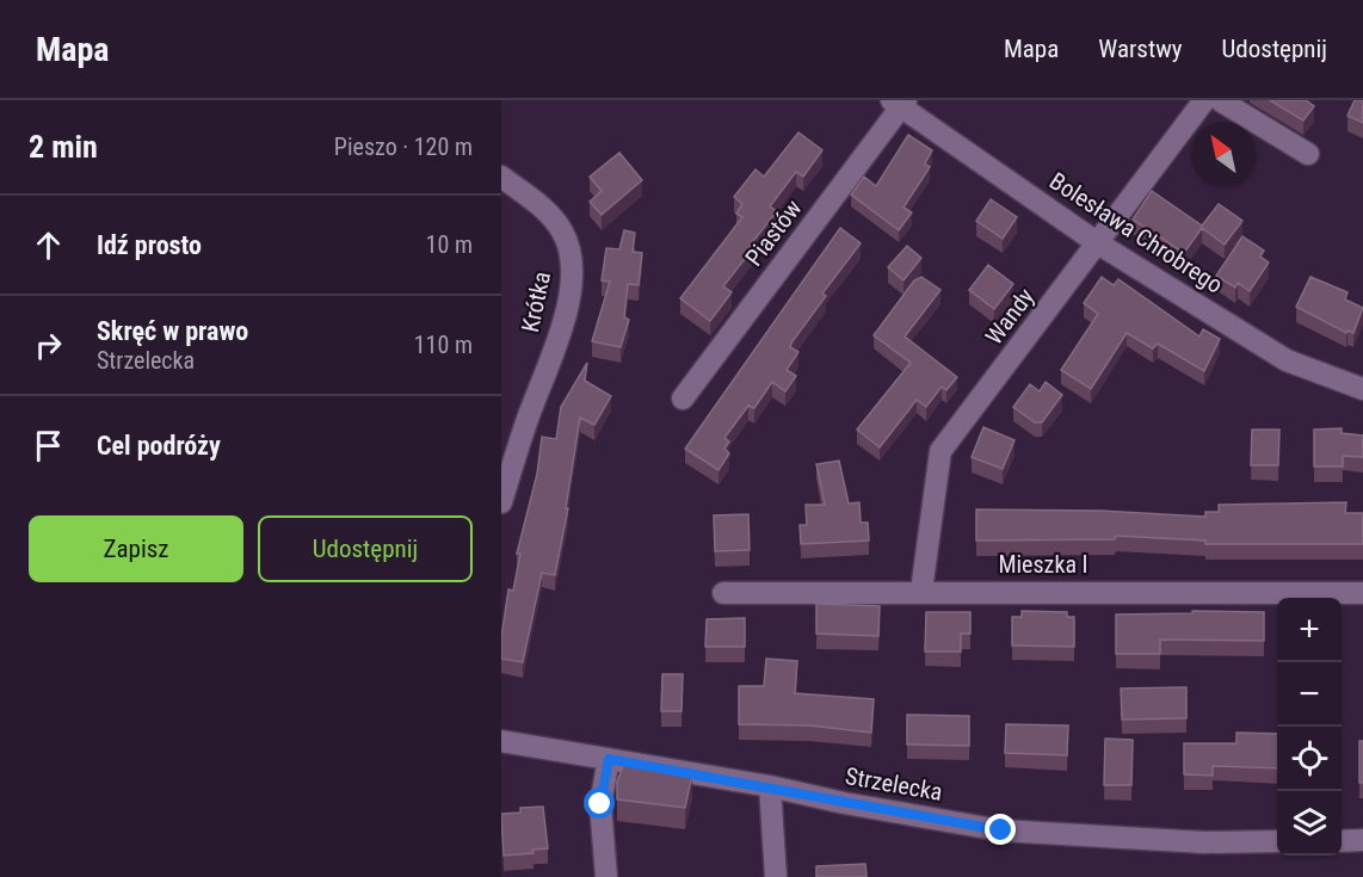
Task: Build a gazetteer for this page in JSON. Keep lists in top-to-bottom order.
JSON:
{
  "streets": {
    "street": [
      "Piastów",
      "Bolesława Chrobrego",
      "Krótka",
      "Wandy",
      "Mieszka I",
      "Strzelecka"
    ]
  },
  "crossings": [
    ["Piastów", "Bolesława Chrobrego"],
    ["Bolesława Chrobrego", "Wandy"],
    ["Wandy", "Mieszka I"]
  ],
  "north": "top left",
  "page": {
    "header": "Mapa",
    "nav": ["Mapa", "Warstwy", "Udostępnij"],
    "heading": ["2 min", "Pieszo · 120 m"],
    "list": [
      ["Idź prosto", "10 m"],
      ["Skręć w prawo", "Strzelecka", "110 m"],
      "Cel podróży"
    ],
    "buttons": ["Zapisz", "Udostępnij"],
    "map_buttons": ["+", "−"]
  }
}
